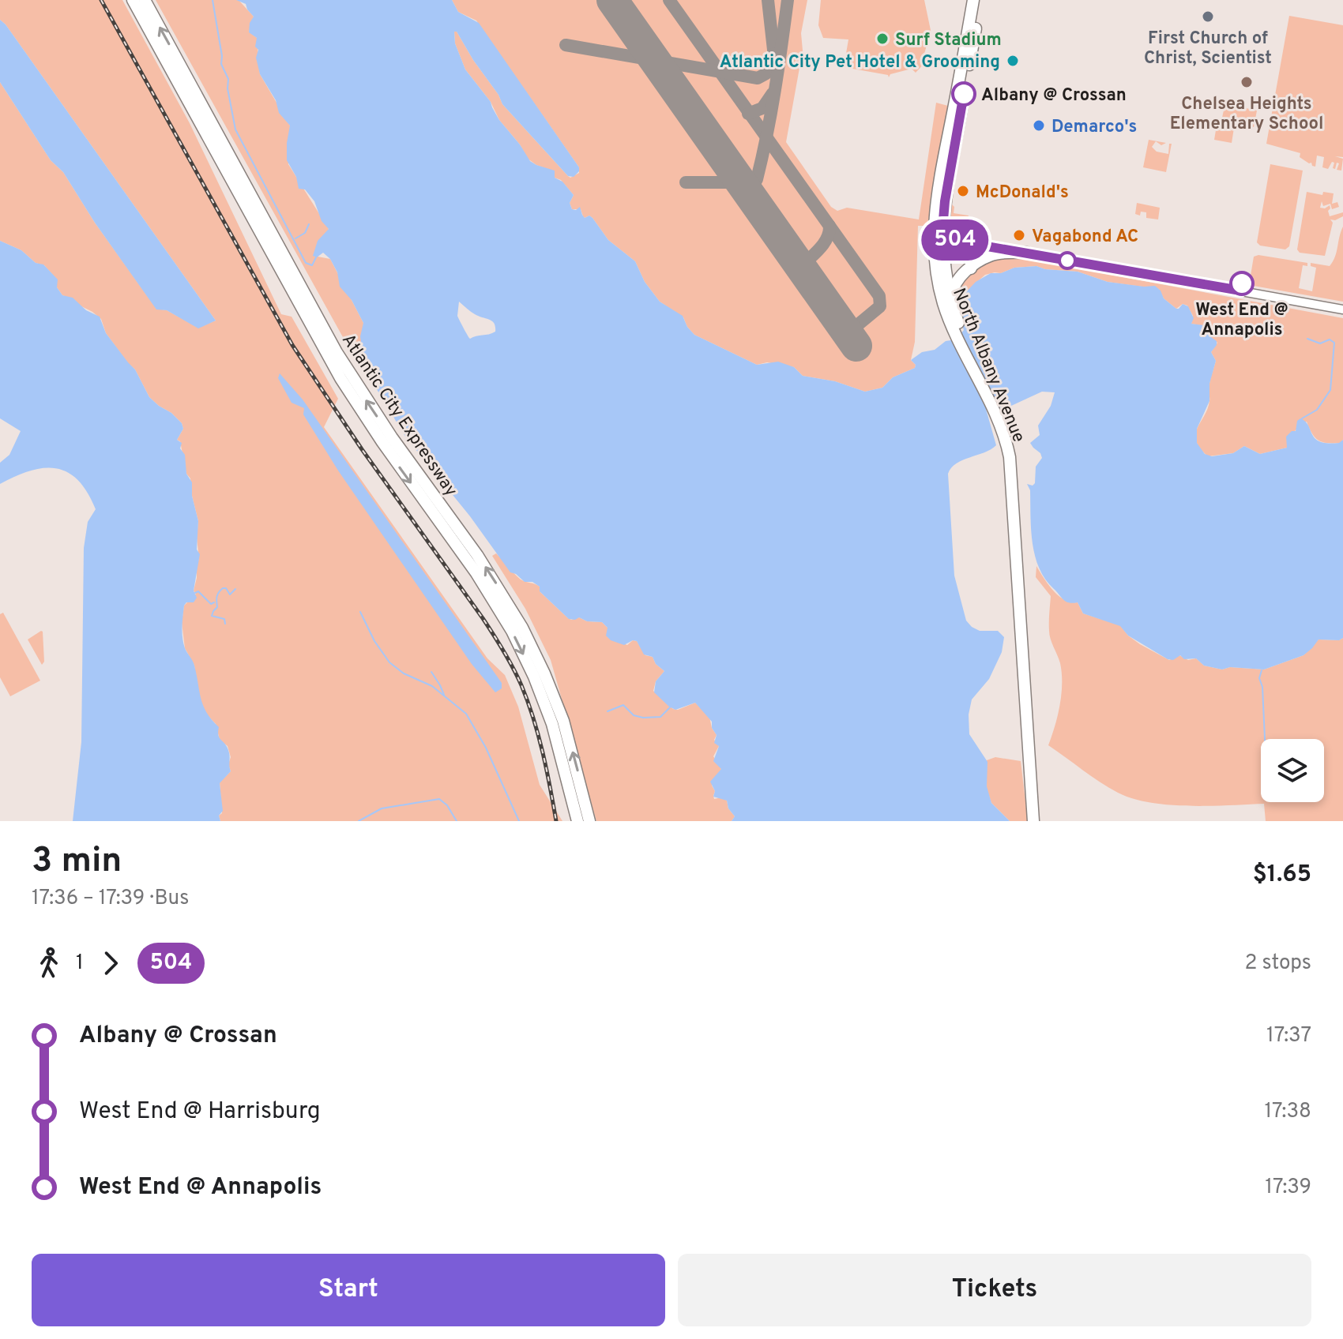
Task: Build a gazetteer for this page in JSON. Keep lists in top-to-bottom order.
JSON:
{
  "streets": {
    "highway": ["North Albany Avenue", "Atlantic City Expressway"]
  },
  "places": [
    "First Church of Christ, Scientist",
    "Surf Stadium",
    "Atlantic City Pet Hotel & Grooming",
    "Chelsea Heights Elementary School",
    "Albany @ Crossan",
    "Demarco's",
    "McDonald's",
    "Vagabond AC",
    "West End @ Annapolis"
  ],
  "lines": ["bus line 504"],
  "page": {
    "on_map": "504",
    "heading": ["3 min", "17:36 – 17:39 · Bus", "$1.65"],
    "legs": ["1", "504", "2 stops"],
    "list": [
      {
        "name": "Albany @ Crossan",
        "value": "17:37"
      },
      {
        "name": "West End @ Harrisburg",
        "value": "17:38"
      },
      {
        "name": "West End @ Annapolis",
        "value": "17:39"
      }
    ],
    "buttons": ["Start", "Tickets"]
  }
}
